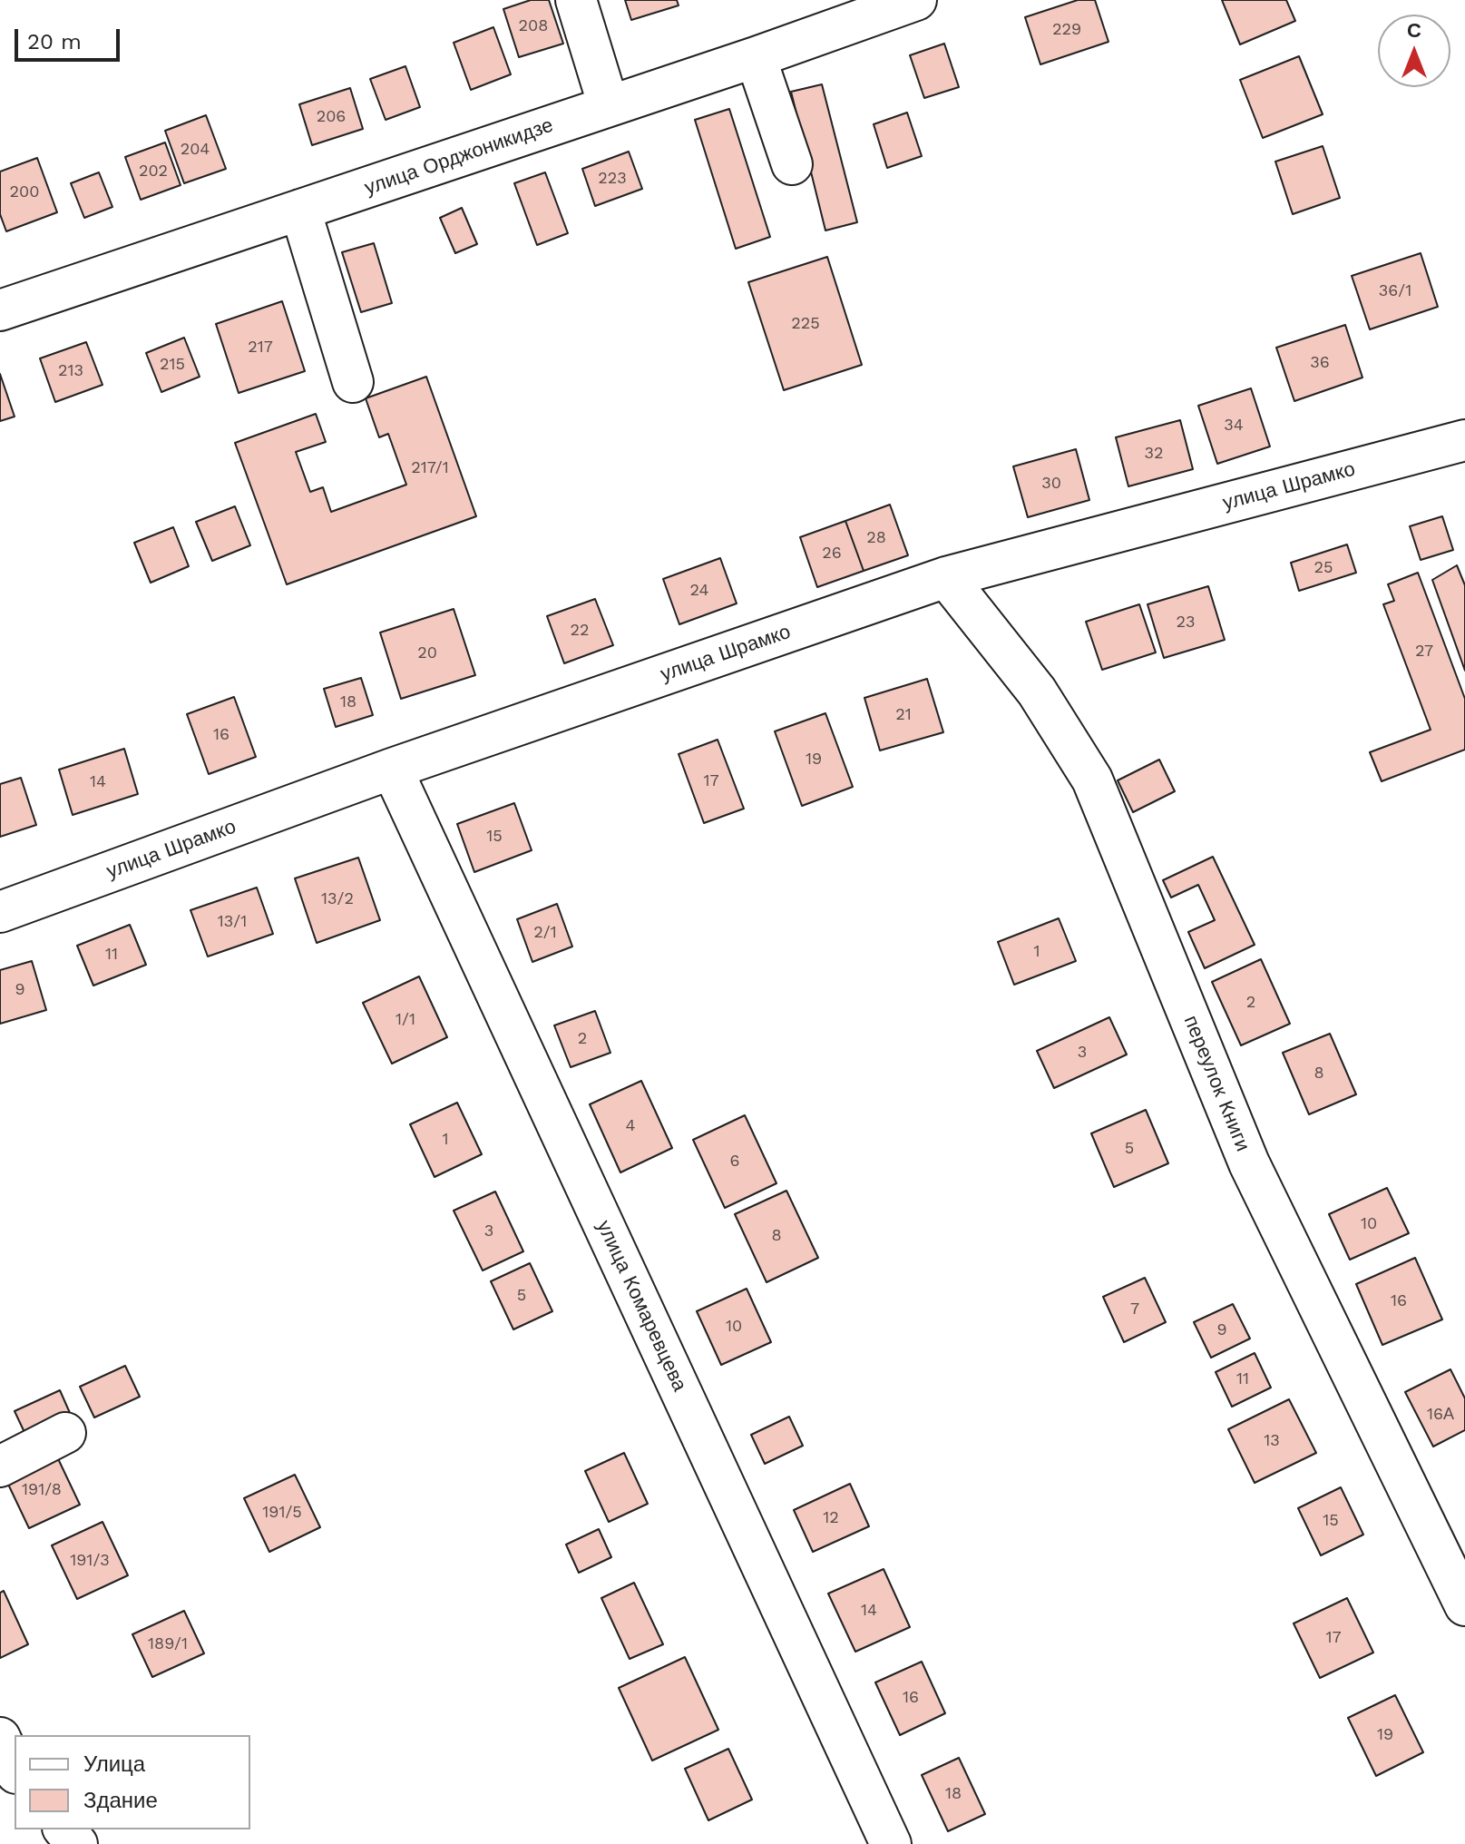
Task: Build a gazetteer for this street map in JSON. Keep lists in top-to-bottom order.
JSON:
{
  "streets": {
    "street": [
      "улица Орджоникидзе",
      "улица Шрамко",
      "переулок Книги",
      "улица Комаревцева"
    ]
  },
  "crossings": [
    ["улица Шрамко", "переулок Книги"],
    ["улица Шрамко", "улица Комаревцева"]
  ],
  "house_numbers": [
    "208",
    "229",
    "206",
    "204",
    "202",
    "223",
    "200",
    "36/1",
    "225",
    "217",
    "36",
    "215",
    "213",
    "34",
    "32",
    "217/1",
    "30",
    "28",
    "26",
    "25",
    "24",
    "23",
    "22",
    "27",
    "20",
    "18",
    "21",
    "16",
    "19",
    "17",
    "14",
    "15",
    "13/2",
    "13/1",
    "2/1",
    "1",
    "11",
    "9",
    "2",
    "1/1",
    "2",
    "3",
    "8",
    "4",
    "1",
    "5",
    "6",
    "10",
    "3",
    "8",
    "5",
    "16",
    "7",
    "10",
    "9",
    "11",
    "16А",
    "13",
    "191/8",
    "191/5",
    "12",
    "15",
    "191/3",
    "14",
    "17",
    "189/1",
    "16",
    "19",
    "18"
  ],
  "legend": ["Улица", "Здание"],
  "scale_bar": "20 m",
  "north": "top"
}
